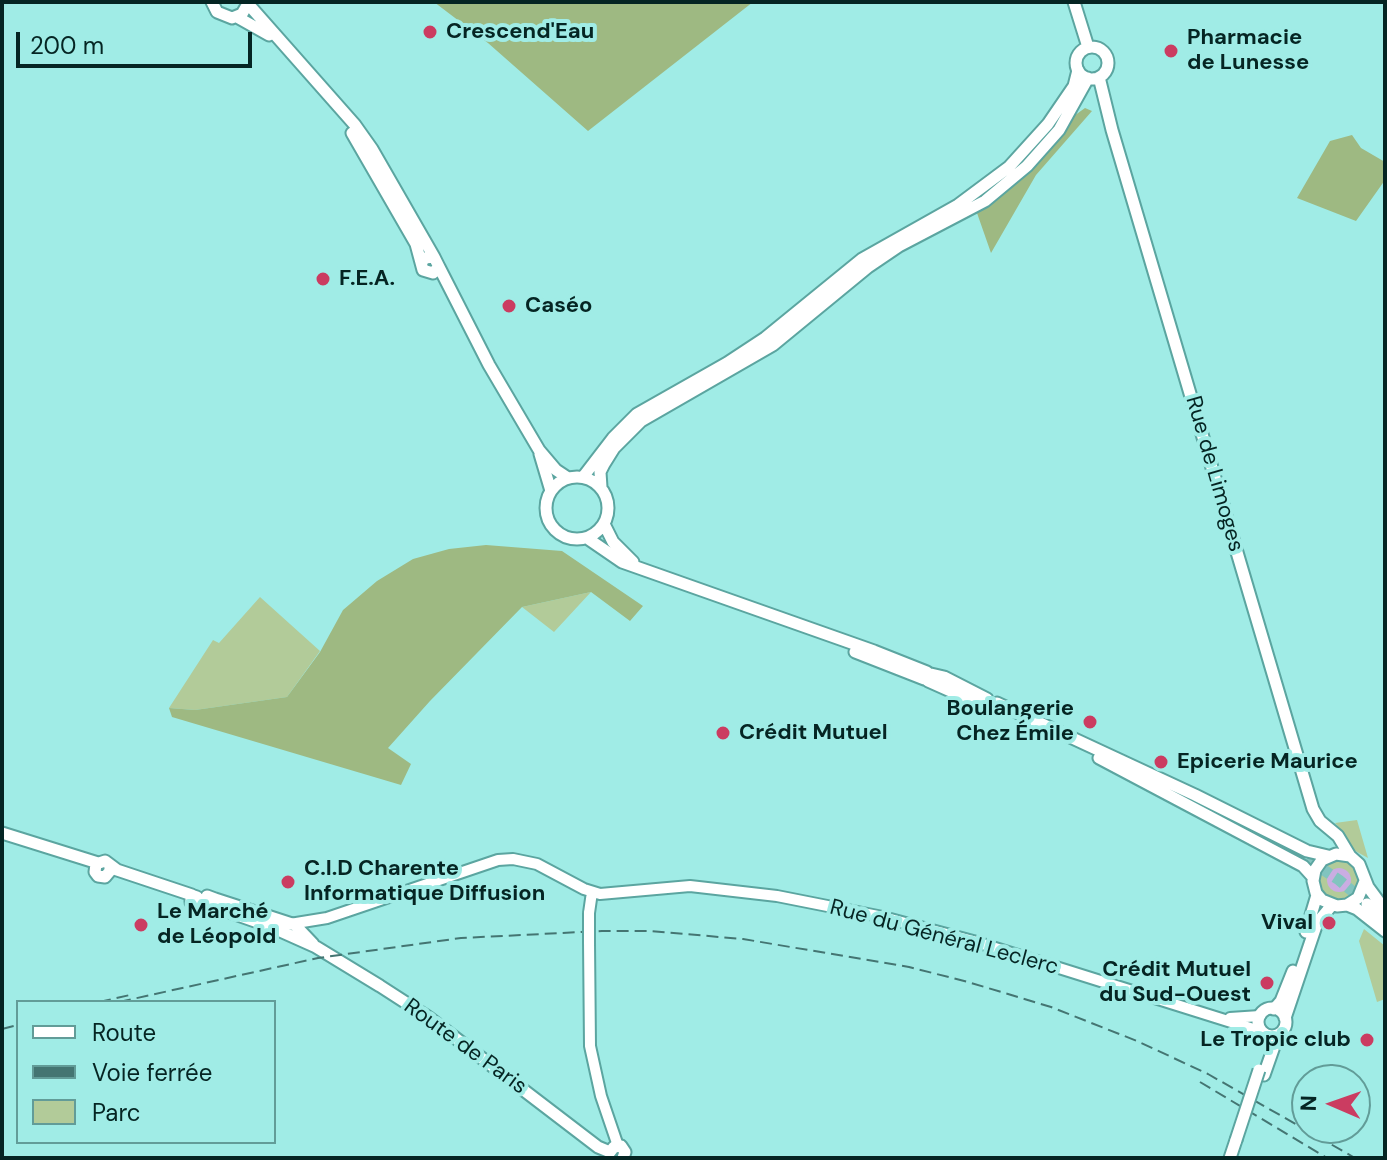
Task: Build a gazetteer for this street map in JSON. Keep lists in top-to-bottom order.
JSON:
{
  "streets": {
    "main road": ["Rue de Limoges", "Route de Paris"],
    "street": ["Rue du Général Leclerc"]
  },
  "crossings": [
    ["Rue du Général Leclerc", "Route de Paris"]
  ],
  "places": [
    "Crescend'Eau",
    "Pharmacie de Lunesse",
    "F.E.A.",
    "Caséo",
    "Boulangerie Chez Émile",
    "Crédit Mutuel",
    "Epicerie Maurice",
    "C.I.D Charente Informatique Diffusion",
    "Vival",
    "Le Marché de Léopold",
    "Crédit Mutuel du Sud-Ouest",
    "Le Tropic club"
  ],
  "legend": ["Route", "Voie ferrée", "Parc"],
  "scale_bar": "200 m",
  "north": "left"
}
